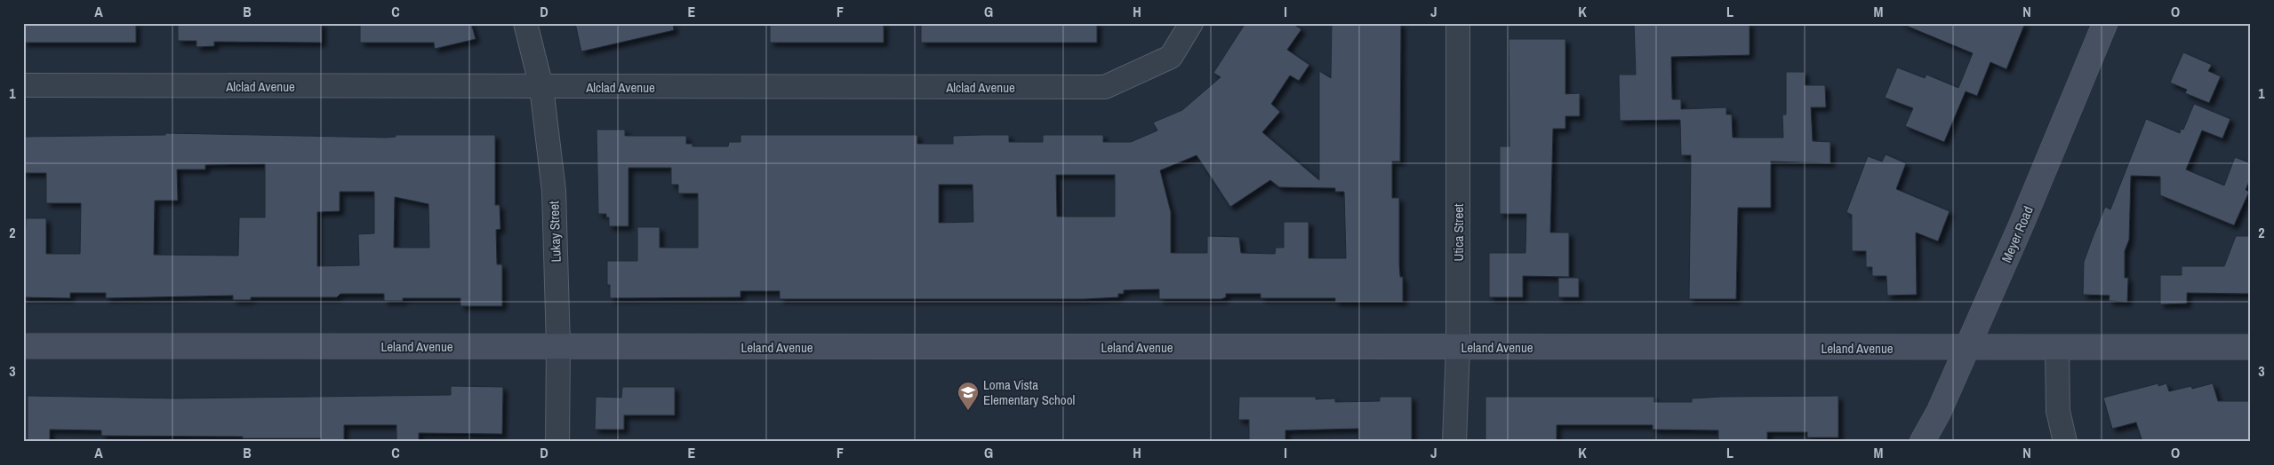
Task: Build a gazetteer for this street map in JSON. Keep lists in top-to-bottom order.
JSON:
{
  "streets": {
    "street": [
      "Alclad Avenue",
      "Lukay Street",
      "Utica Street",
      "Meyer Road",
      "Leland Avenue"
    ]
  },
  "crossings": [
    ["Alclad Avenue", "Lukay Street"],
    ["Lukay Street", "Leland Avenue"],
    ["Utica Street", "Leland Avenue"],
    ["Meyer Road", "Leland Avenue"]
  ],
  "places": {
    "school or university": ["Loma Vista Elementary School"]
  },
  "grid": {
    "columns": [
      "A",
      "B",
      "C",
      "D",
      "E",
      "F",
      "G",
      "H",
      "I",
      "J",
      "K",
      "L",
      "M",
      "N",
      "O"
    ],
    "rows": ["1", "2", "3"]
  }
}
